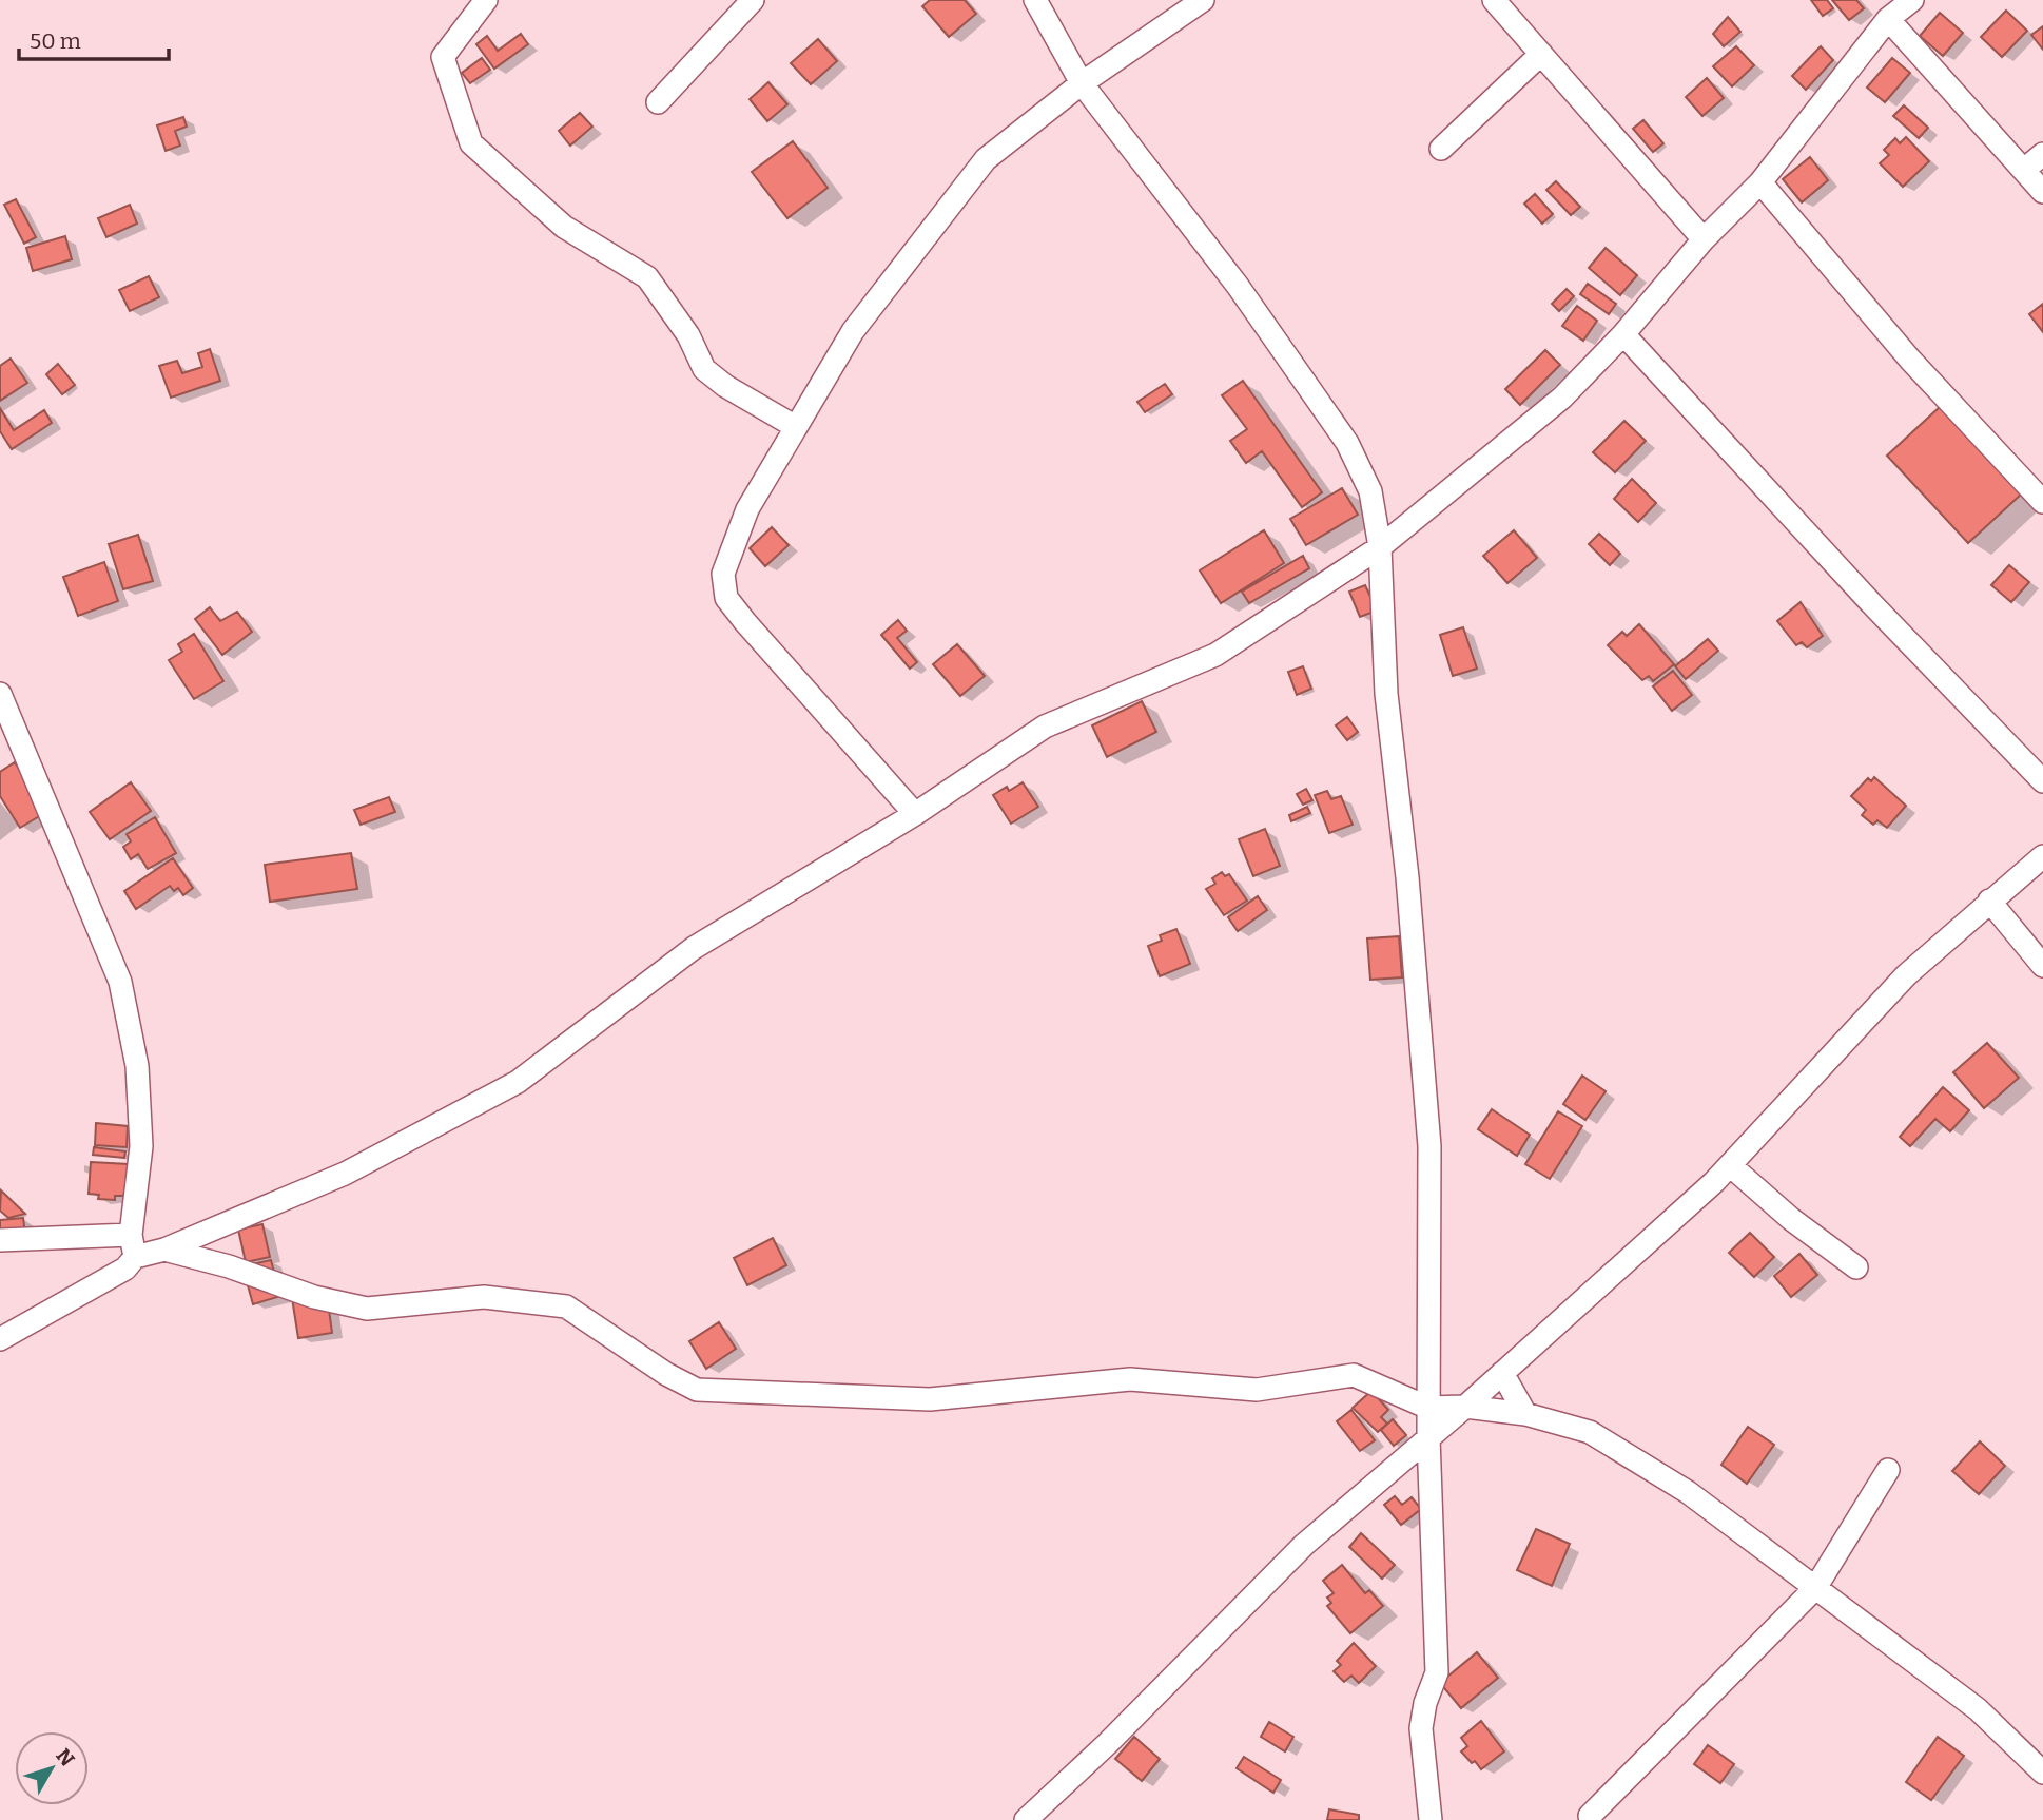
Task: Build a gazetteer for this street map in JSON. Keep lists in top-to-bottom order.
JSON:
{
  "scale_bar": "50 m",
  "north": "top right"
}
